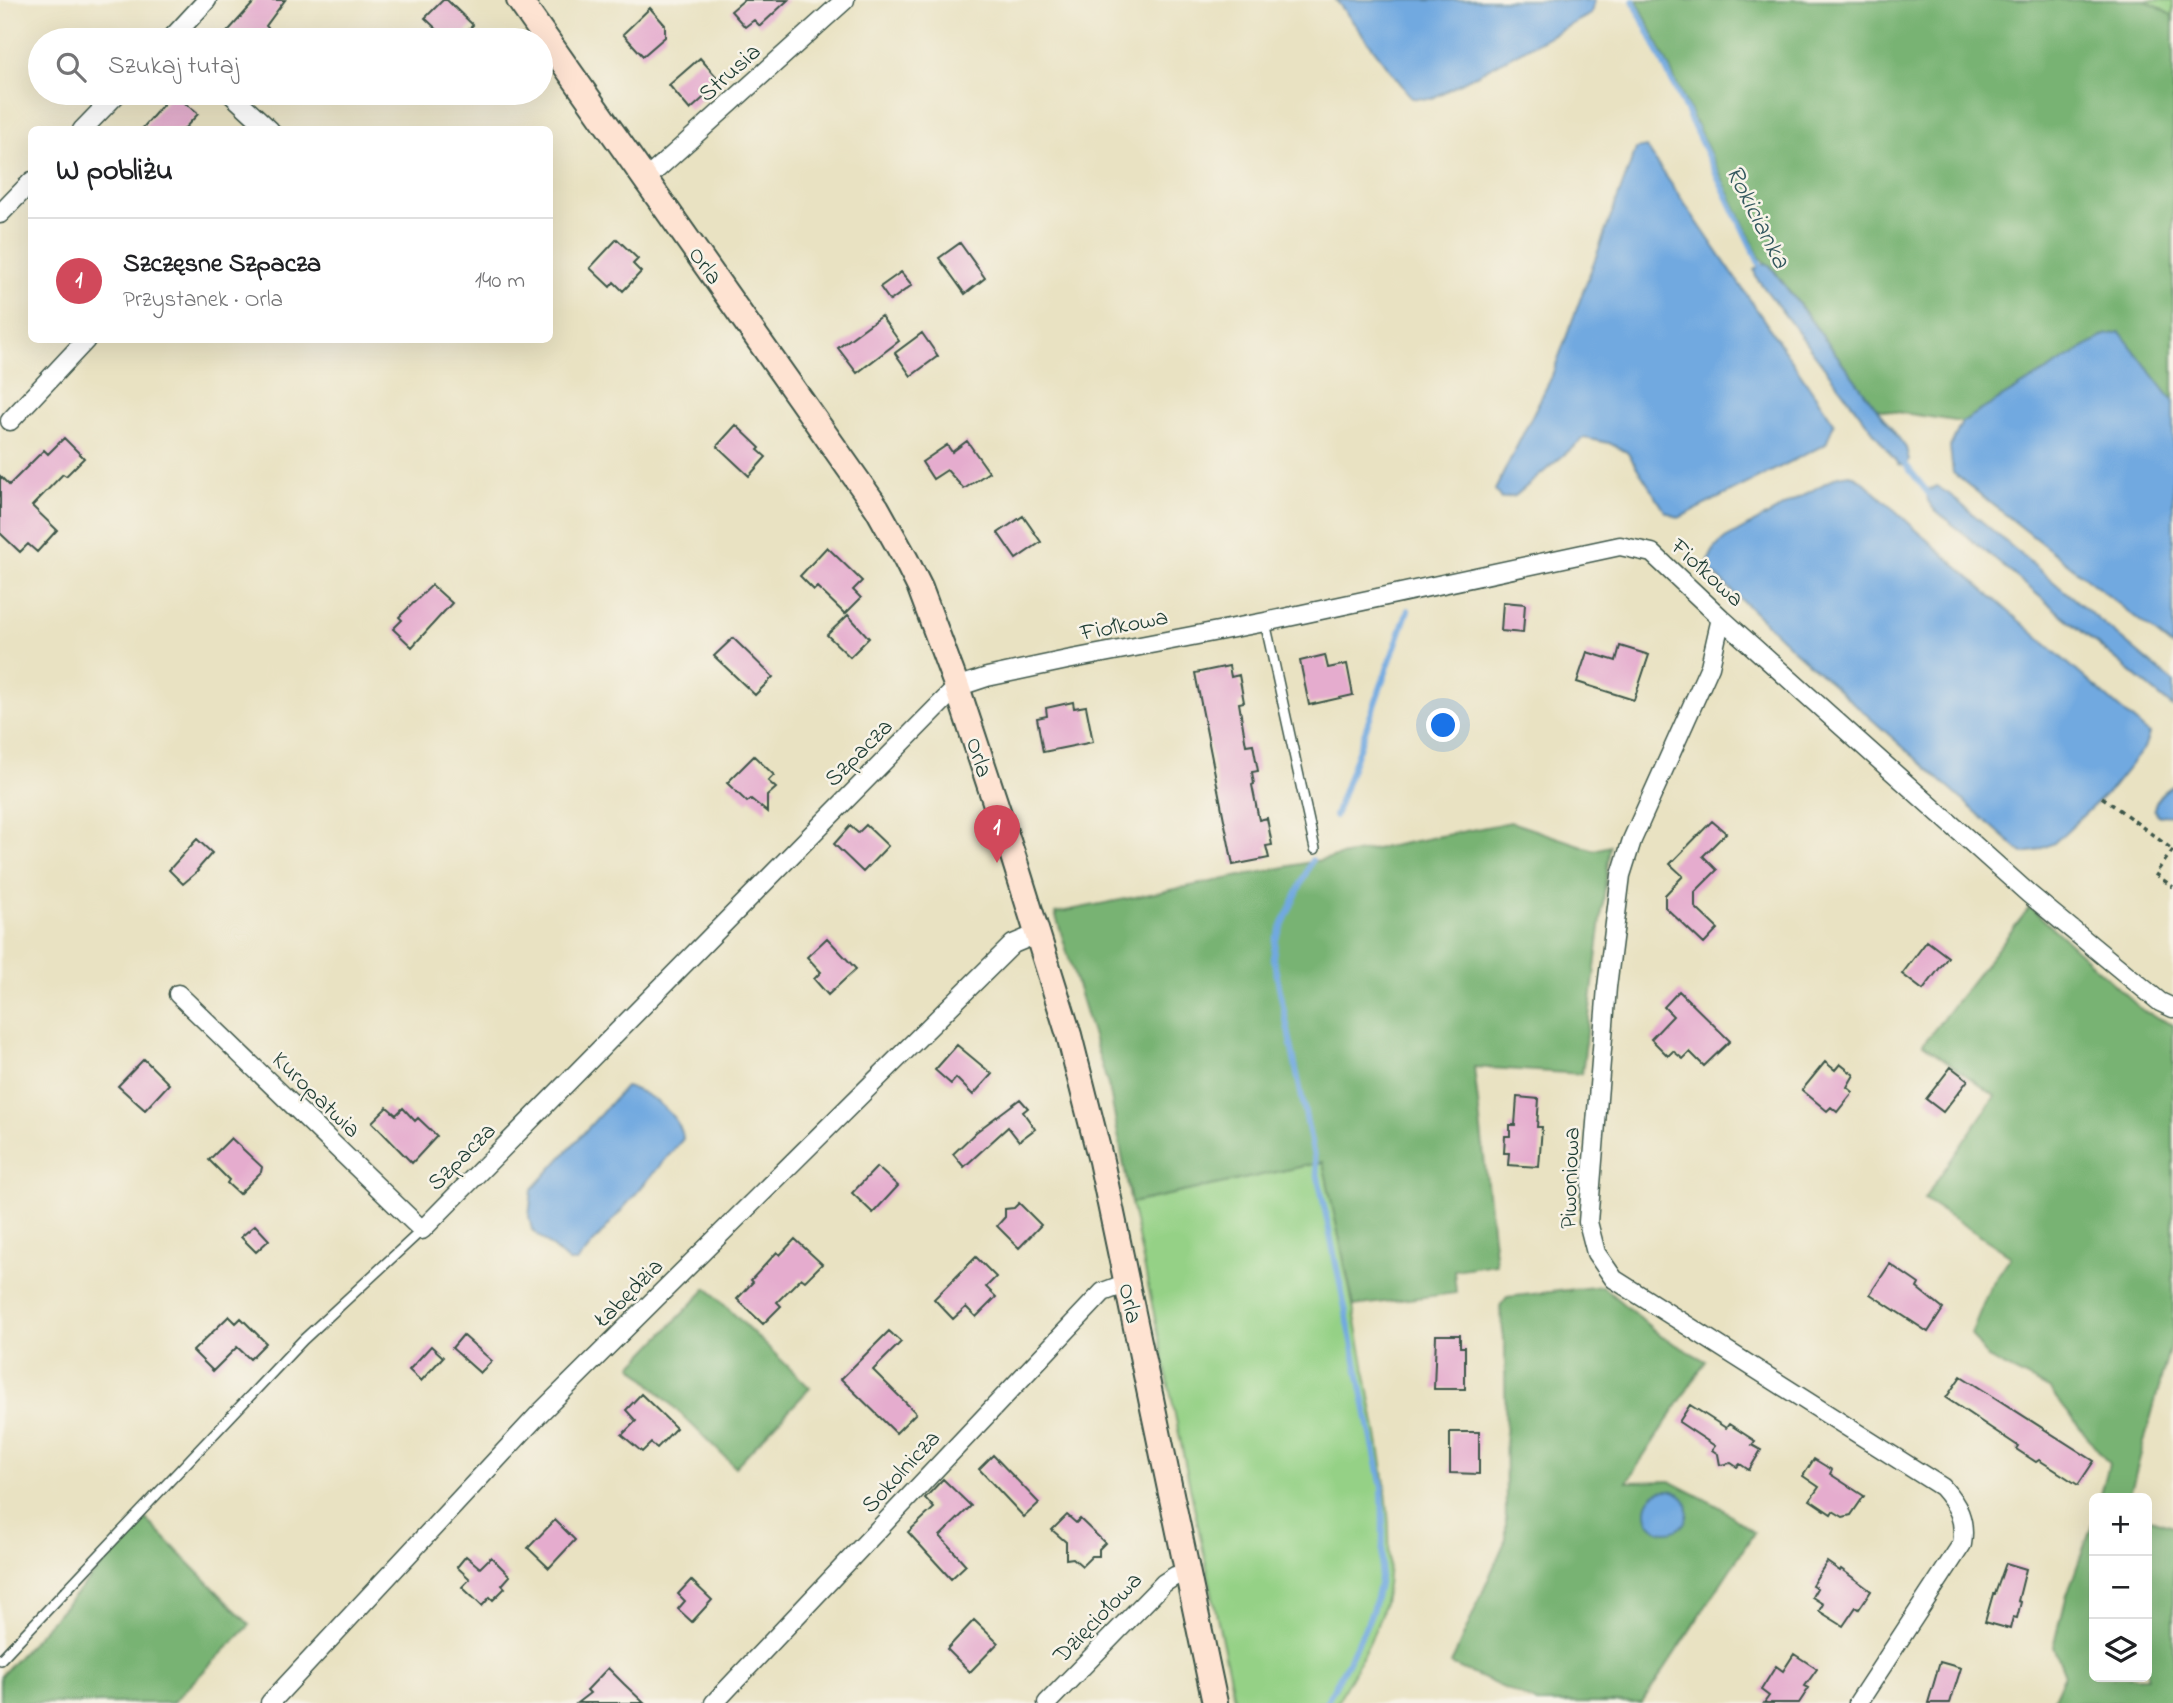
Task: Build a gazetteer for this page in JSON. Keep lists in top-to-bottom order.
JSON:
{
  "streets": {
    "street": [
      "Strusia",
      "Orla",
      "Fiołkowa",
      "Szpacza",
      "Kuropatwia",
      "Piwoniowa",
      "Łabędzia",
      "Sokolnicza",
      "Dzięciołowa"
    ]
  },
  "crossings": [
    ["Strusia", "Orla"],
    ["Orla", "Fiołkowa"],
    ["Orla", "Szpacza"],
    ["Orla", "Łabędzia"],
    ["Orla", "Sokolnicza"],
    ["Orla", "Dzięciołowa"],
    ["Fiołkowa", "Szpacza"],
    ["Fiołkowa", "Piwoniowa"],
    ["Szpacza", "Kuropatwia"]
  ],
  "water": ["Rokicianka"],
  "page": {
    "search": "Szukaj tutaj",
    "heading": "W pobliżu",
    "list": [
      {
        "mark": "1",
        "name": "Szczęsne Szpacza",
        "note": "Przystanek · Orla",
        "value": "140 m"
      }
    ],
    "pins": "1",
    "map_buttons": ["+", "−"]
  }
}
